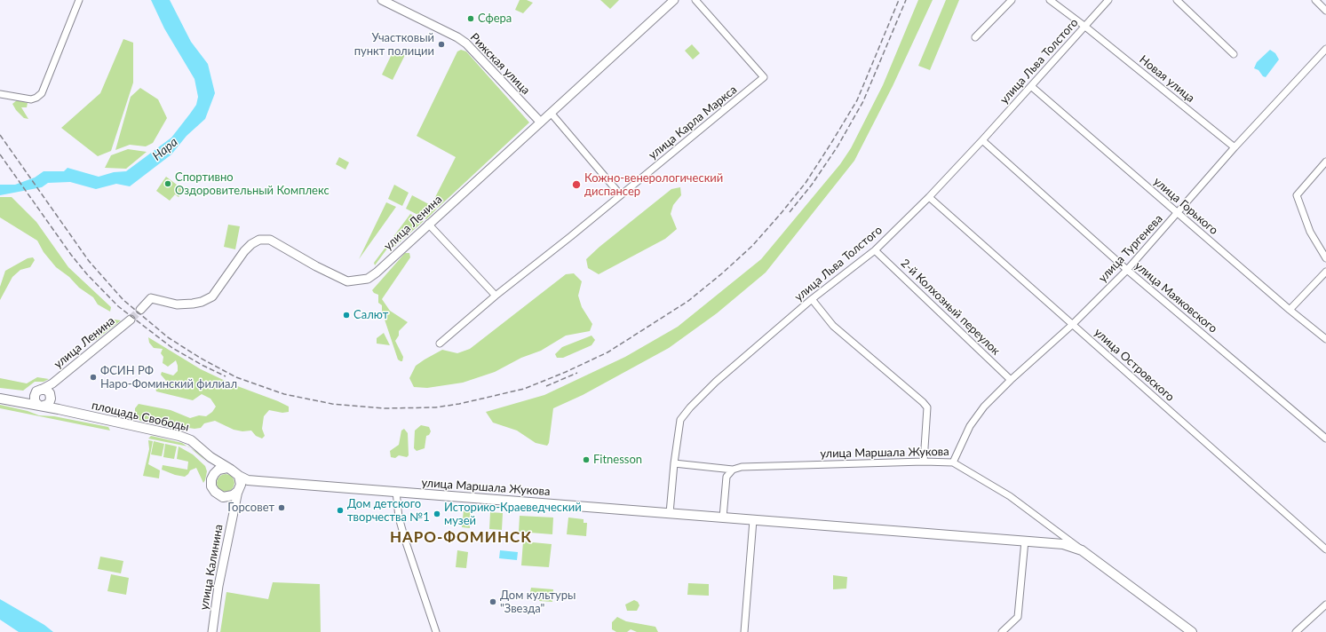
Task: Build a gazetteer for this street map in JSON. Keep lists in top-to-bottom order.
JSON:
{
  "streets": {
    "main road": ["площадь Свободы", "улица Маршала Жукова"],
    "street": [
      "улица Льва Толстого",
      "Рижская улица",
      "Новая улица",
      "улица Карла Маркса",
      "улица Горького",
      "улица Ленина",
      "улица Тургенева",
      "улица Маяковского",
      "2-й Колхозный переулок",
      "улица Островского",
      "улица Калинина"
    ]
  },
  "crossings": [
    ["улица Льва Толстого", "Новая улица"],
    ["улица Льва Толстого", "улица Горького"],
    ["улица Льва Толстого", "улица Маяковского"],
    ["улица Льва Толстого", "2-й Колхозный переулок"],
    ["улица Льва Толстого", "улица Островского"],
    ["улица Льва Толстого", "улица Маршала Жукова"],
    ["Рижская улица", "улица Ленина"],
    ["Новая улица", "улица Тургенева"],
    ["улица Горького", "улица Тургенева"],
    ["улица Ленина", "площадь Свободы"],
    ["улица Тургенева", "улица Маяковского"],
    ["улица Тургенева", "2-й Колхозный переулок"],
    ["улица Тургенева", "улица Островского"],
    ["улица Тургенева", "улица Маршала Жукова"],
    ["площадь Свободы", "улица Маршала Жукова"],
    ["площадь Свободы", "улица Калинина"],
    ["улица Маршала Жукова", "улица Калинина"]
  ],
  "districts": ["НАРО-ФОМИНСК"],
  "water": ["Нара"],
  "places": [
    "Сфера",
    "Участковый пункт полиции",
    "Спортивно Оздоровительный Комплекс",
    "Кожно-венерологический диспансер",
    "Салют",
    "ФСИН РФ Наро-Фоминский филиал",
    "Fitnesson",
    "Горсовет",
    "Дом детского творчества №1",
    "Историко-Краеведческий музей",
    "Дом культуры \"Звезда\""
  ]
}
